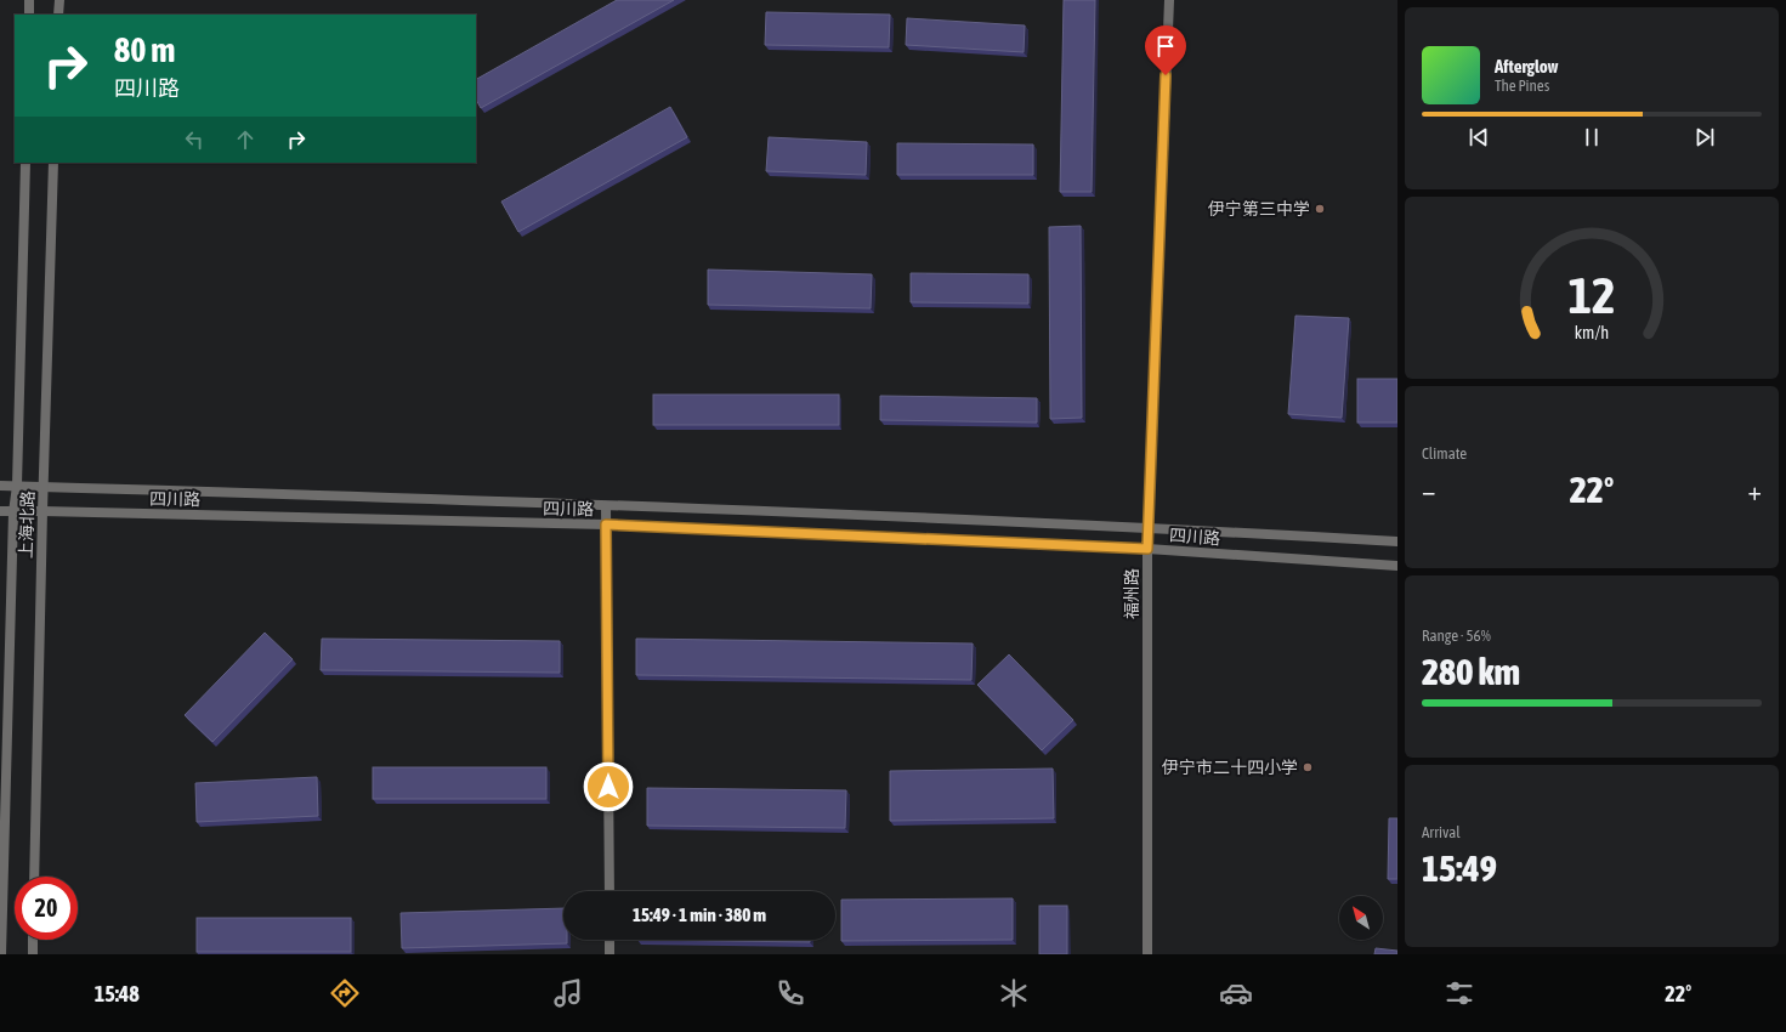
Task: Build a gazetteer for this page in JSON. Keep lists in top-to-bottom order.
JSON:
{
  "streets": {
    "street": ["四川路", "上海北路", "福州路"]
  },
  "crossings": [
    ["四川路", "上海北路"],
    ["四川路", "福州路"]
  ],
  "places": ["伊宁第三中学", "伊宁市二十四小学"],
  "north": "top left",
  "page": {
    "turn": ["80 m", "四川路"],
    "song": ["Afterglow", "The Pines"],
    "tile": [
      "Climate",
      ["Range · 56%", "280 km"],
      ["Arrival", "15:49"]
    ],
    "heat": ["−", "22°", "+"],
    "limit": "20",
    "trip": "15:49 · 1 min · 380 m",
    "tabs": ["15:48", "22°"],
    "gauge": ["12", "km/h"]
  }
}
